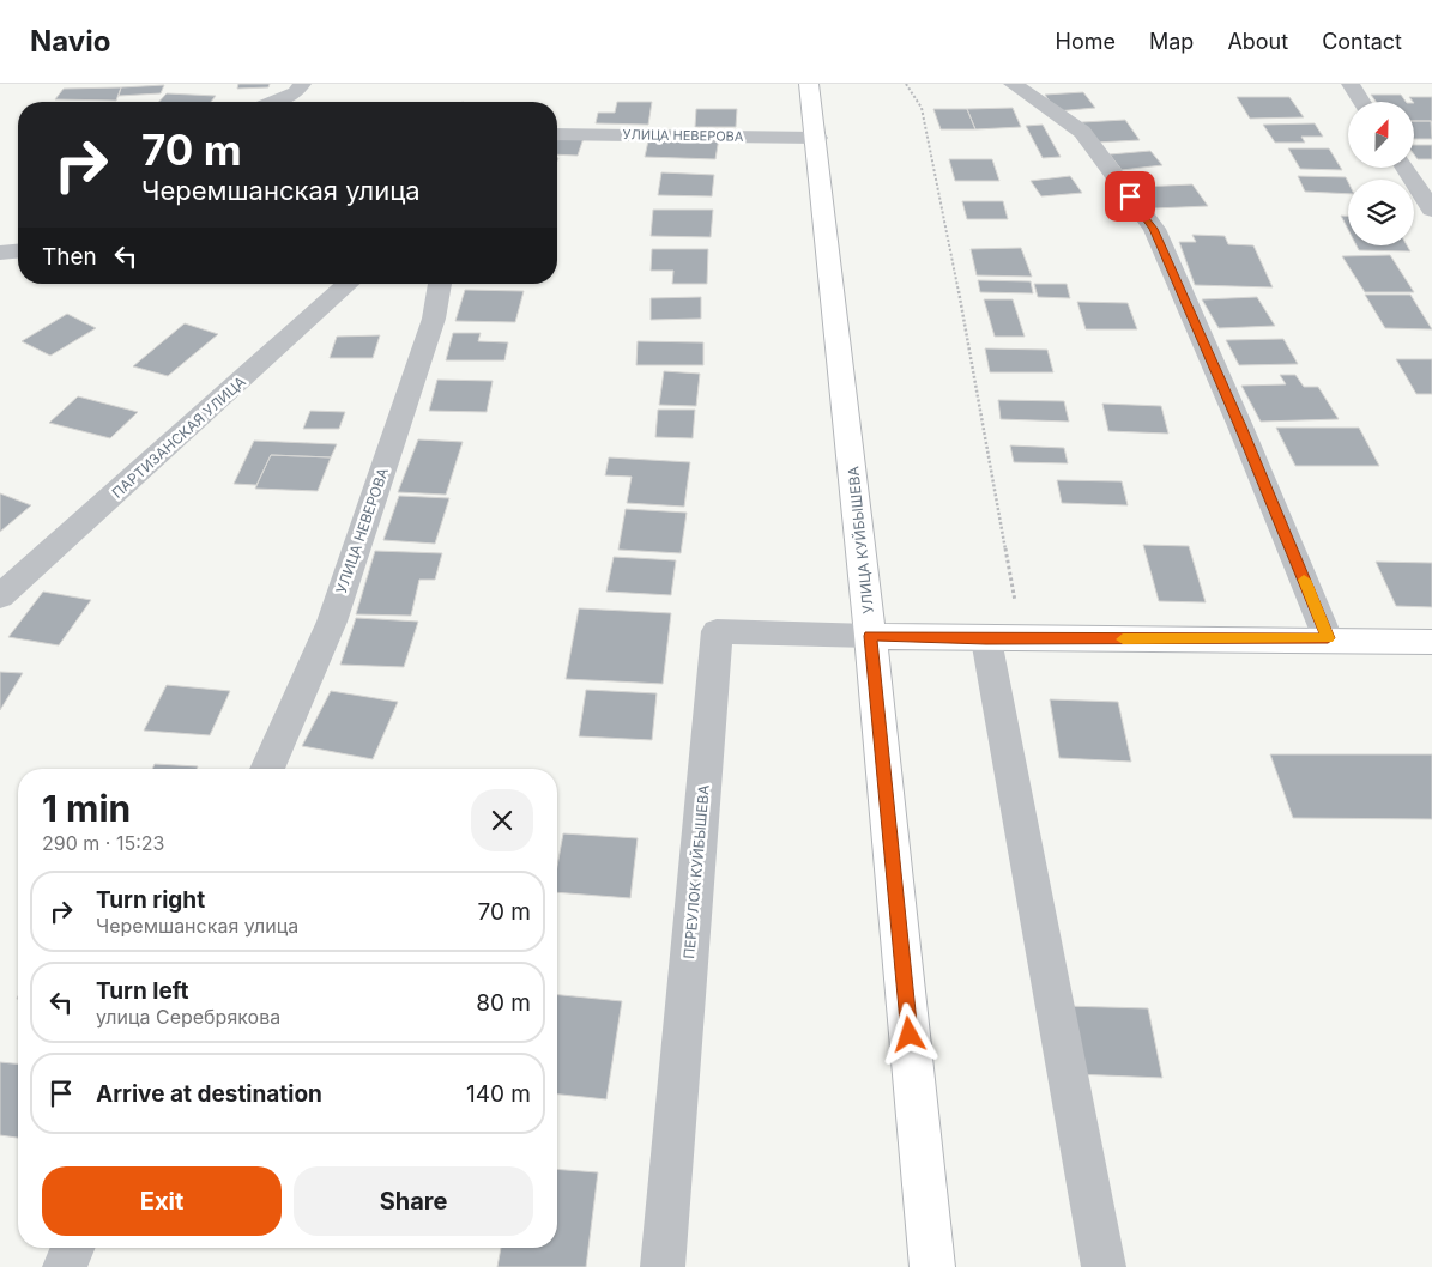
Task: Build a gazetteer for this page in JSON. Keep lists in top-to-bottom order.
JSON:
{
  "streets": {
    "main road": ["УЛИЦА КУЙБЫШЕВА"],
    "street": ["УЛИЦА НЕВЕРОВА", "ПАРТИЗАНСКАЯ УЛИЦА", "ПЕРЕУЛОК КУЙБЫШЕВА"]
  },
  "crossings": [
    ["УЛИЦА НЕВЕРОВА", "УЛИЦА КУЙБЫШЕВА"],
    ["УЛИЦА КУЙБЫШЕВА", "ПЕРЕУЛОК КУЙБЫШЕВА"]
  ],
  "north": "top",
  "page": {
    "header": "Navio",
    "nav": [
      "Home",
      "Map",
      "About",
      "Contact"
    ],
    "turn": ["70 m", "Черемшанская улица"],
    "then": "Then",
    "heading": ["1 min", "290 m · 15:23"],
    "list": [
      {
        "name": "Turn right",
        "note": "Черемшанская улица",
        "value": "70 m"
      },
      {
        "name": "Turn left",
        "note": "улица Серебрякова",
        "value": "80 m"
      },
      {
        "name": "Arrive at destination",
        "value": "140 m"
      }
    ],
    "buttons": ["Exit", "Share"]
  }
}
